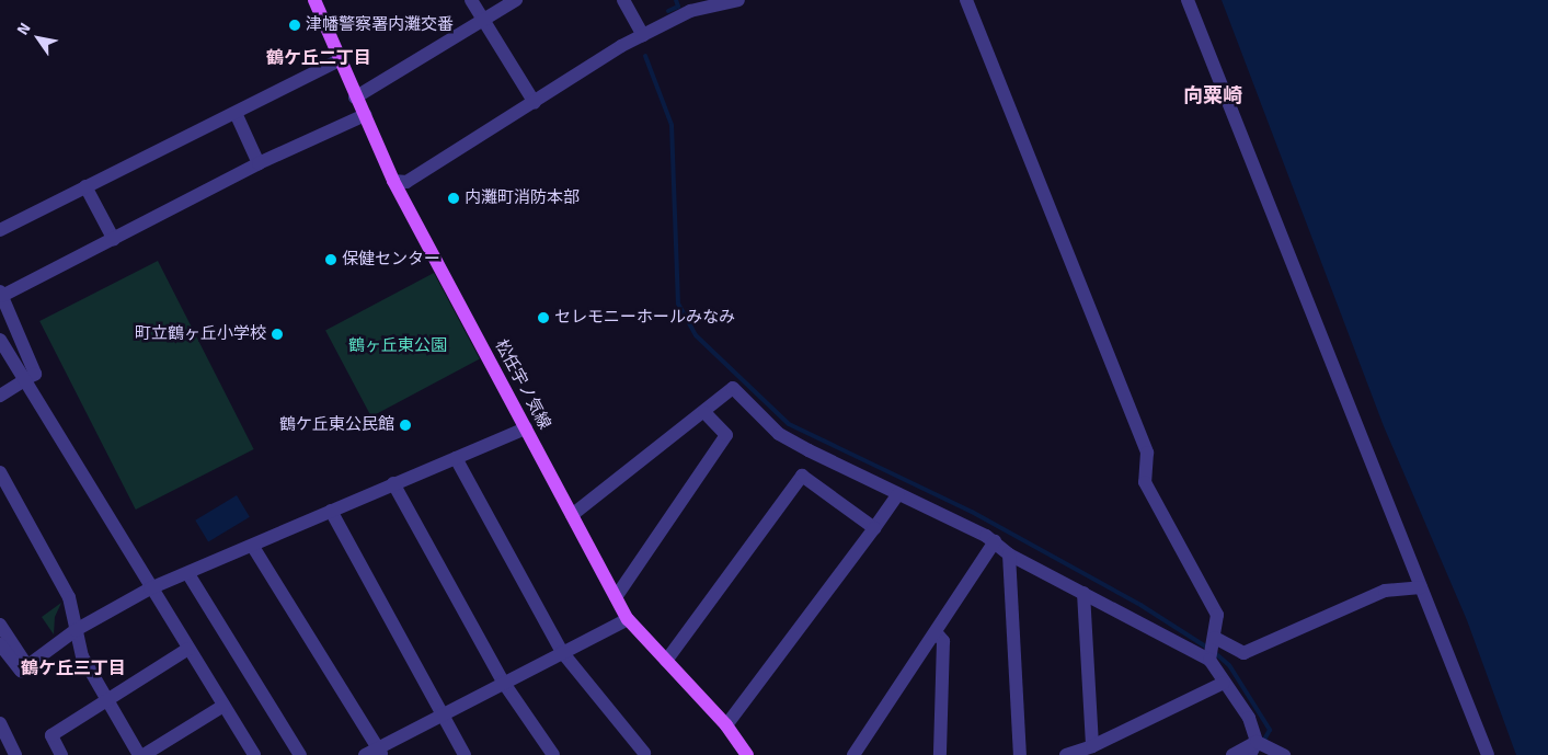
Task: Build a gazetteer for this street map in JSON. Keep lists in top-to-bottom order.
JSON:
{
  "streets": {
    "main road": ["松任宇ノ気線"]
  },
  "districts": ["鶴ケ丘二丁目", "向粟崎", "鶴ケ丘三丁目"],
  "parks": ["鶴ヶ丘東公園"],
  "places": [
    "津幡警察署内灘交番",
    "内灘町消防本部",
    "保健センター",
    "セレモニーホールみなみ",
    "町立鶴ヶ丘小学校",
    "鶴ケ丘東公民館"
  ],
  "north": "top left"
}
